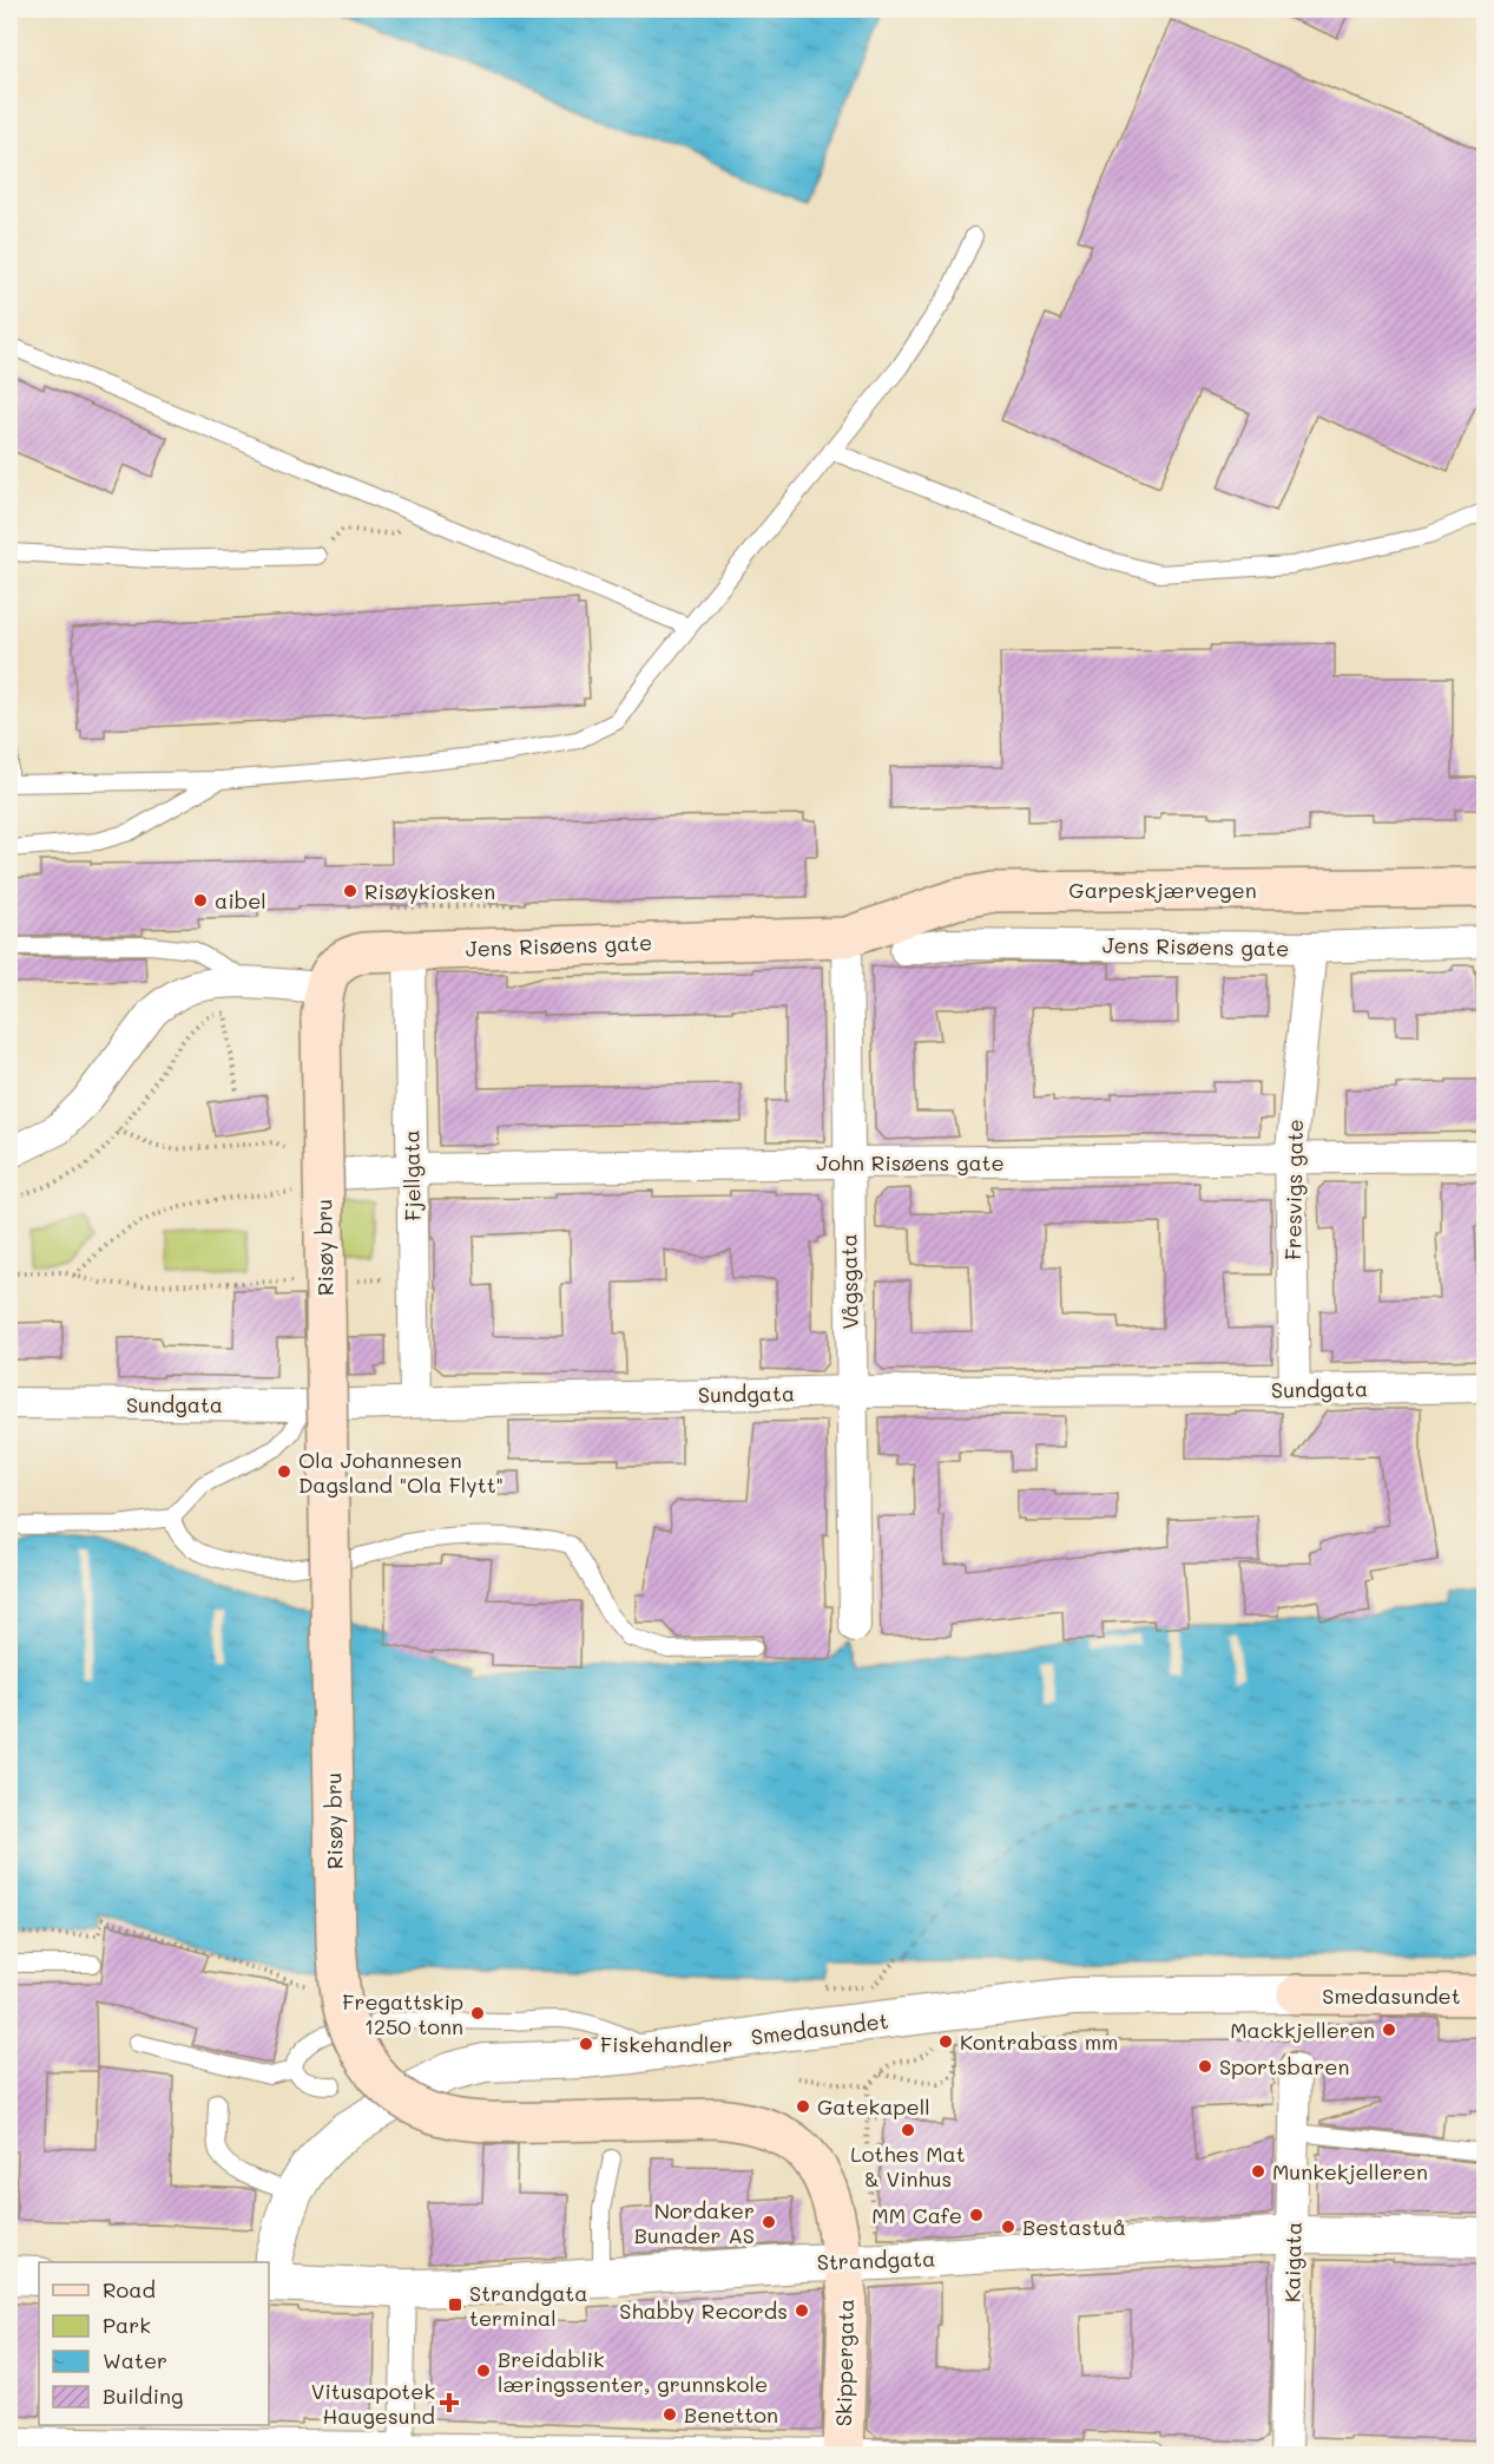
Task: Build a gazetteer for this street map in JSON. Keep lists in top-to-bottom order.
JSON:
{
  "streets": {
    "main road": [
      "Garpeskjærvegen",
      "Jens Risøens gate",
      "Risøy bru",
      "Smedasundet",
      "Skippergata"
    ],
    "street": [
      "John Risøens gate",
      "Fjellgata",
      "Fresvigs gate",
      "Vågsgata",
      "Sundgata",
      "Strandgata",
      "Kaigata"
    ]
  },
  "crossings": [
    ["Garpeskjærvegen", "Jens Risøens gate"],
    ["Garpeskjærvegen", "Vågsgata"],
    ["Jens Risøens gate", "Fjellgata"],
    ["Jens Risøens gate", "Fresvigs gate"],
    ["Jens Risøens gate", "Risøy bru"],
    ["Jens Risøens gate", "Vågsgata"],
    ["John Risøens gate", "Fjellgata"],
    ["John Risøens gate", "Fresvigs gate"],
    ["John Risøens gate", "Vågsgata"],
    ["Fjellgata", "Sundgata"],
    ["Fresvigs gate", "Sundgata"],
    ["Risøy bru", "Strandgata"],
    ["Risøy bru", "Skippergata"],
    ["Vågsgata", "Sundgata"],
    ["Smedasundet", "Strandgata"],
    ["Strandgata", "Kaigata"],
    ["Strandgata", "Skippergata"]
  ],
  "places": {
    "other": [
      "Risøykiosken",
      "aibel",
      "Ola Johannesen Dagsland \"Ola Flytt\"",
      "Fregattskip 1250 tonn",
      "Mackkjelleren",
      "Kontrabass mm",
      "Fiskehandler",
      "Sportsbaren",
      "Gatekapell",
      "Lothes Mat & Vinhus",
      "Munkekjelleren",
      "MM Cafe",
      "Nordaker Bunader AS",
      "Bestastuå",
      "Shabby Records",
      "Breidablik læringssenter, grunnskole",
      "Benetton"
    ],
    "transit": ["Strandgata terminal"],
    "health": ["Vitusapotek Haugesund"]
  },
  "legend": [
    "Road",
    "Park",
    "Water",
    "Building"
  ]
}
